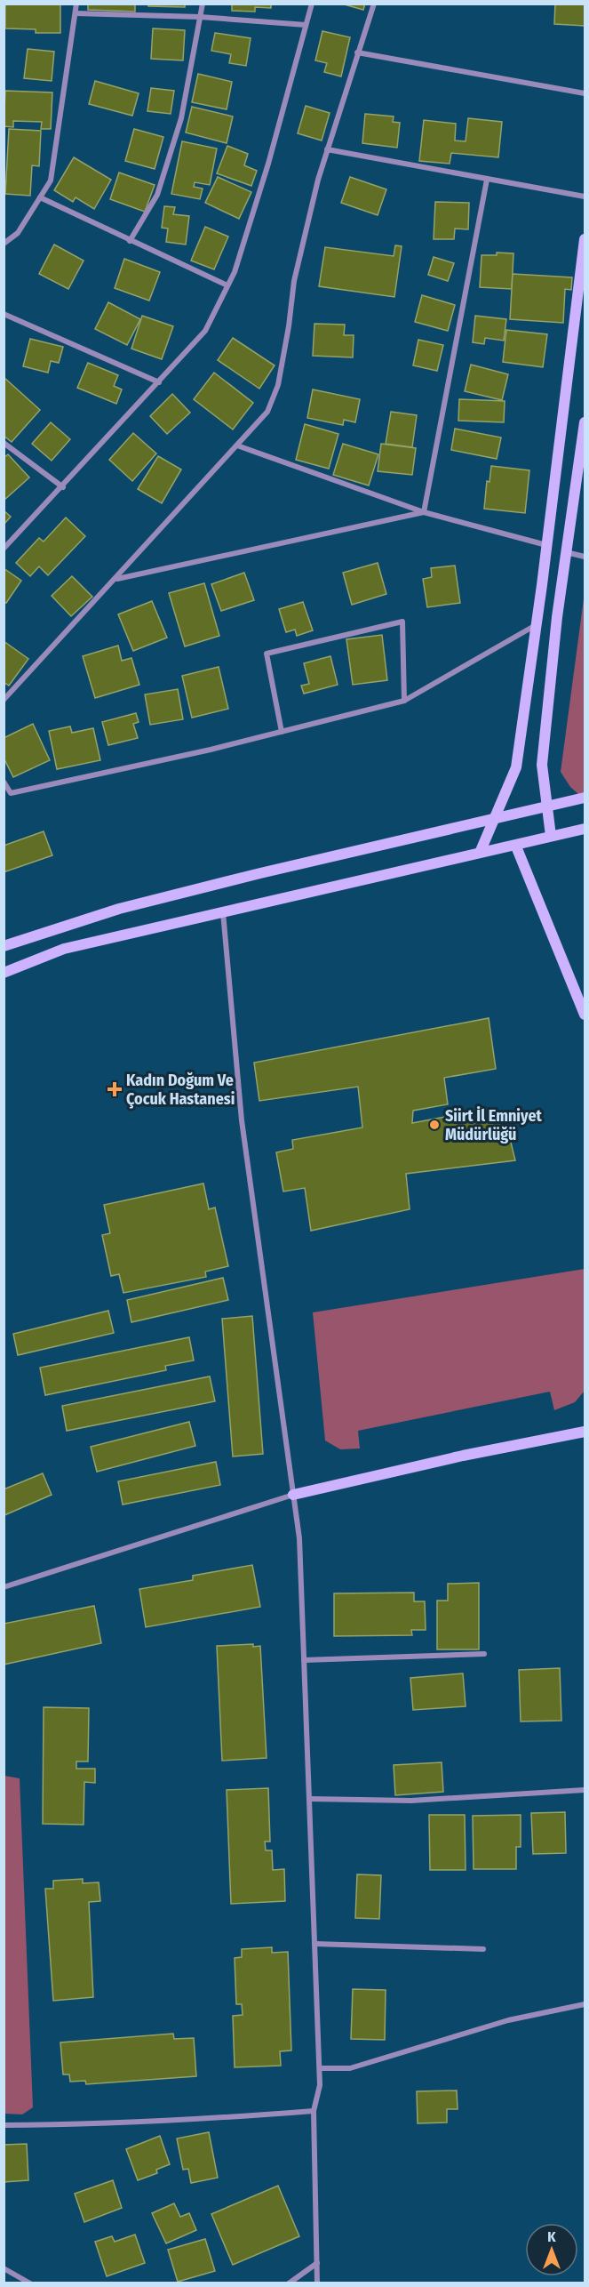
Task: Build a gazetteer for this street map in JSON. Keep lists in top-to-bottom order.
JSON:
{
  "places": {
    "health": ["Kadın Doğum Ve Çocuk Hastanesi"],
    "other": ["Siirt İl Emniyet Müdürlüğü"]
  },
  "north": "top"
}
